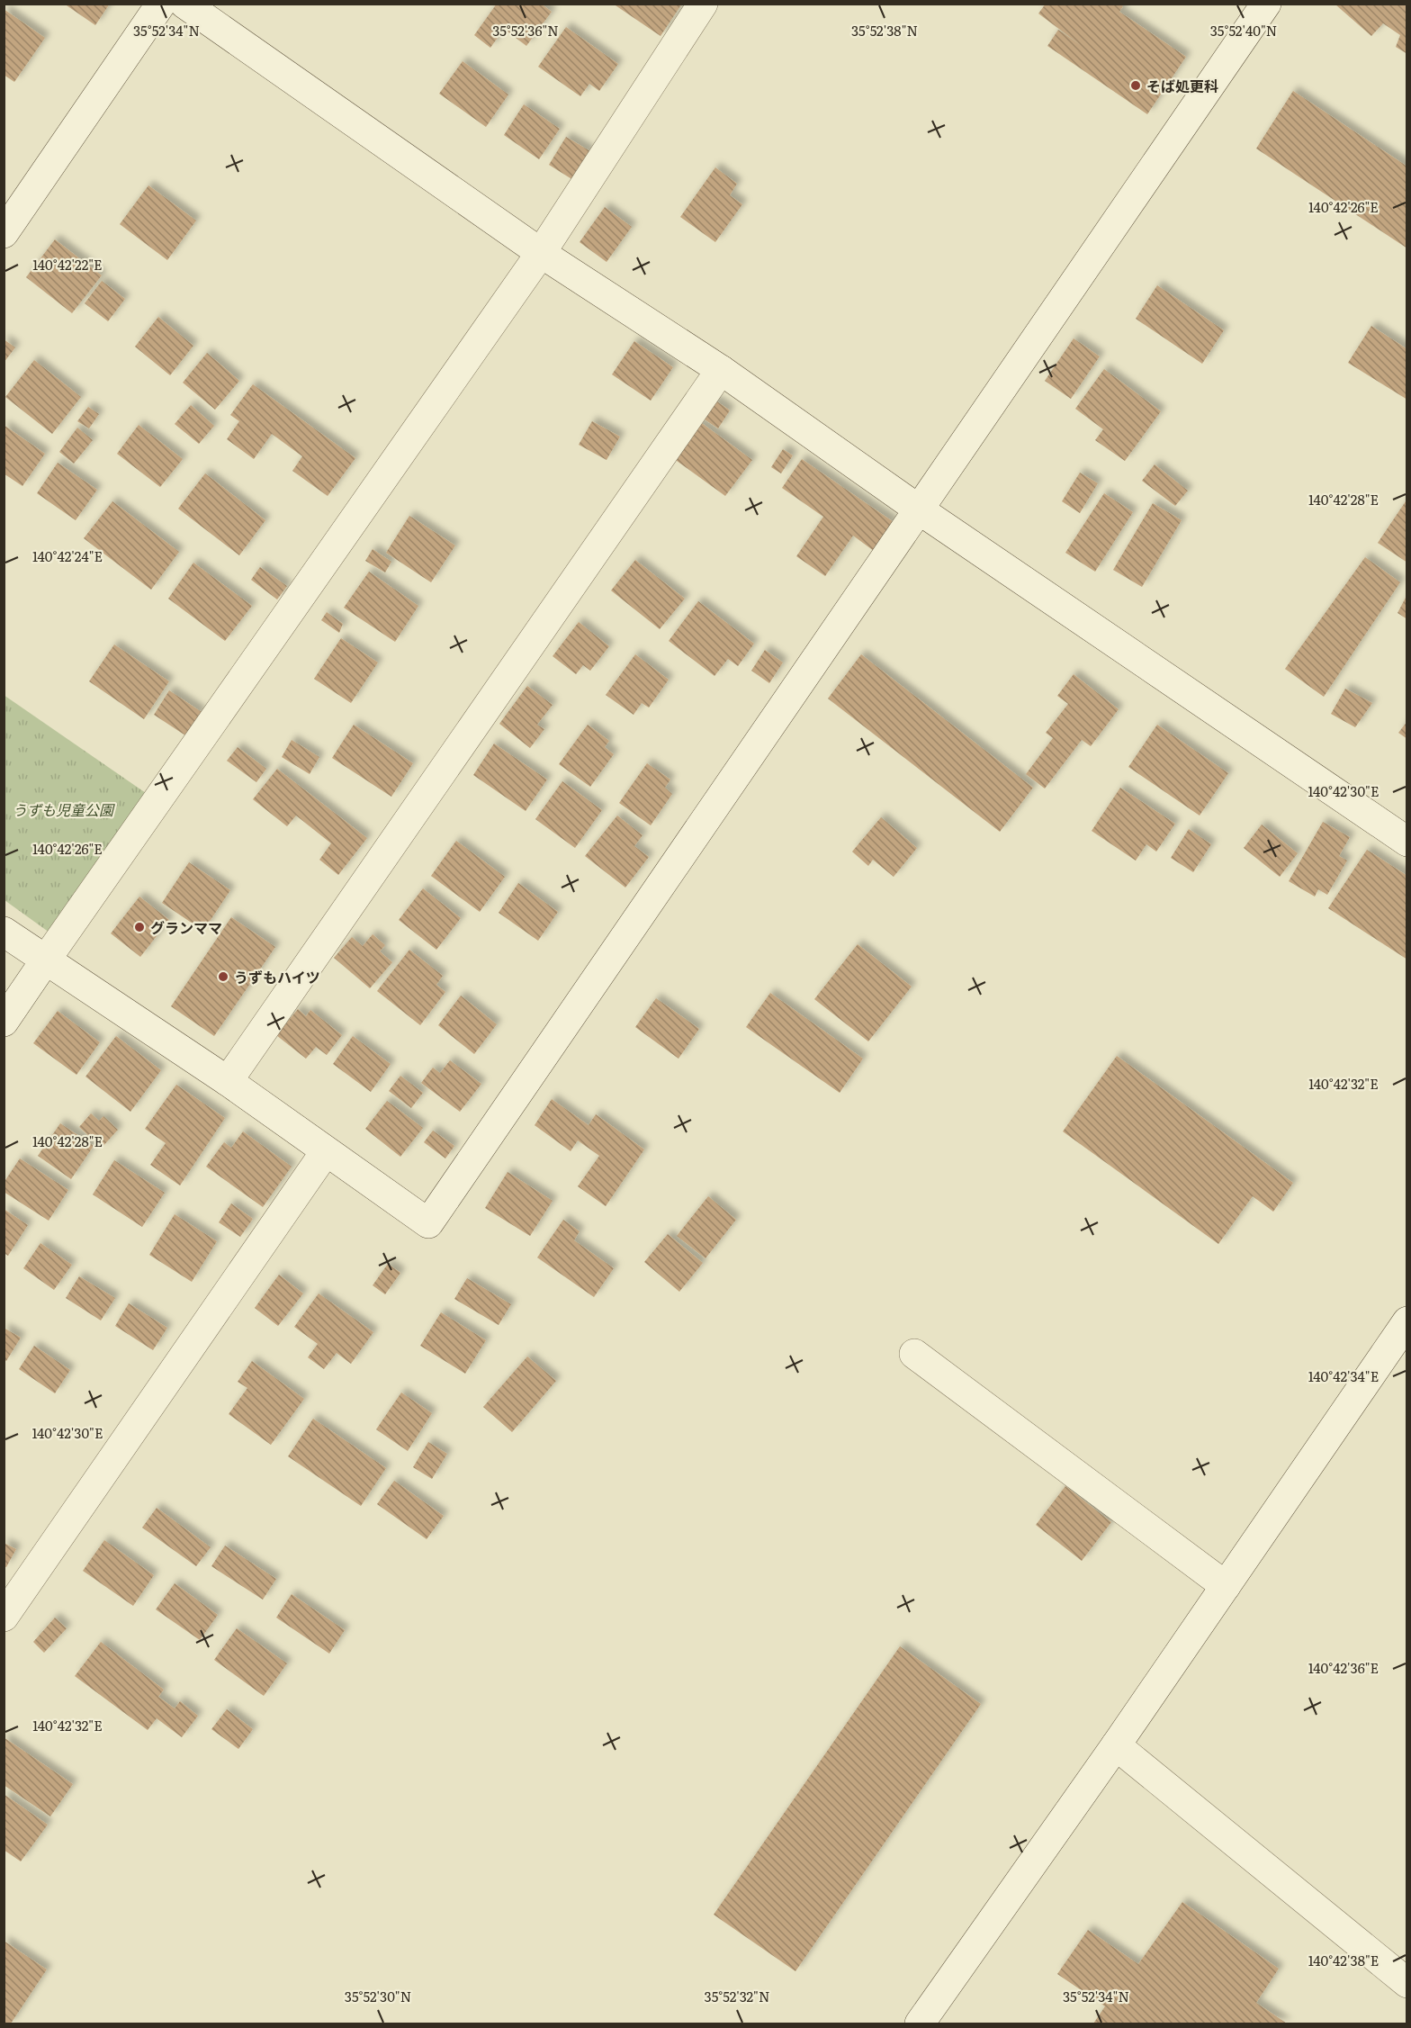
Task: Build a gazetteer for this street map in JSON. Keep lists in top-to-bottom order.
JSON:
{
  "parks": ["うずも児童公園"],
  "places": ["そば処更科", "グランママ", "うずもハイツ"],
  "coordinates": [
    "35°52'34\"N",
    "35°52'36\"N",
    "35°52'38\"N",
    "35°52'40\"N",
    "140°42'26\"E",
    "140°42'22\"E",
    "140°42'28\"E",
    "140°42'24\"E",
    "140°42'30\"E",
    "140°42'32\"E",
    "140°42'34\"E",
    "140°42'36\"E",
    "140°42'38\"E",
    "35°52'30\"N",
    "35°52'32\"N"
  ]
}
